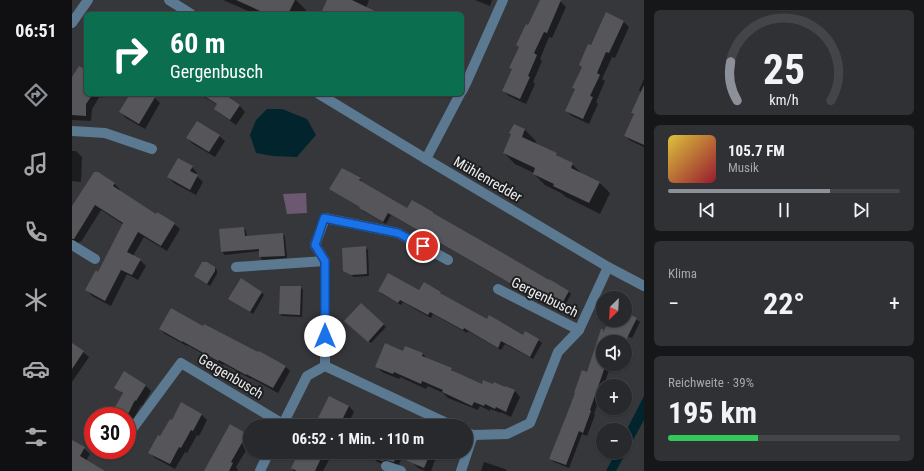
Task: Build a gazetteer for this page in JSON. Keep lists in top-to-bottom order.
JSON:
{
  "streets": {
    "street": ["Mühlenredder", "Gergenbusch"]
  },
  "crossings": [
    ["Mühlenredder", "Gergenbusch"]
  ],
  "north": "bottom left",
  "page": {
    "tabs": "06:51",
    "turn": ["60 m", "Gergenbusch"],
    "song": ["105.7 FM", "Musik"],
    "tile": [
      "Klima",
      ["Reichweite · 39%", "195 km"]
    ],
    "heat": ["−", "22°", "+"],
    "map_buttons": ["+", "−"],
    "limit": "30",
    "trip": "06:52 · 1 Min. · 110 m",
    "gauge": ["25", "km/h"]
  }
}
